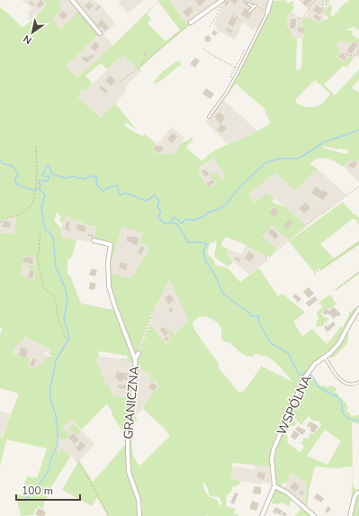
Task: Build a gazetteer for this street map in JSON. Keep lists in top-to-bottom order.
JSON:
{
  "streets": {
    "street": ["GRANICZNA", "WSPÓLNA"]
  },
  "scale_bar": "100 m",
  "north": "bottom left"
}
